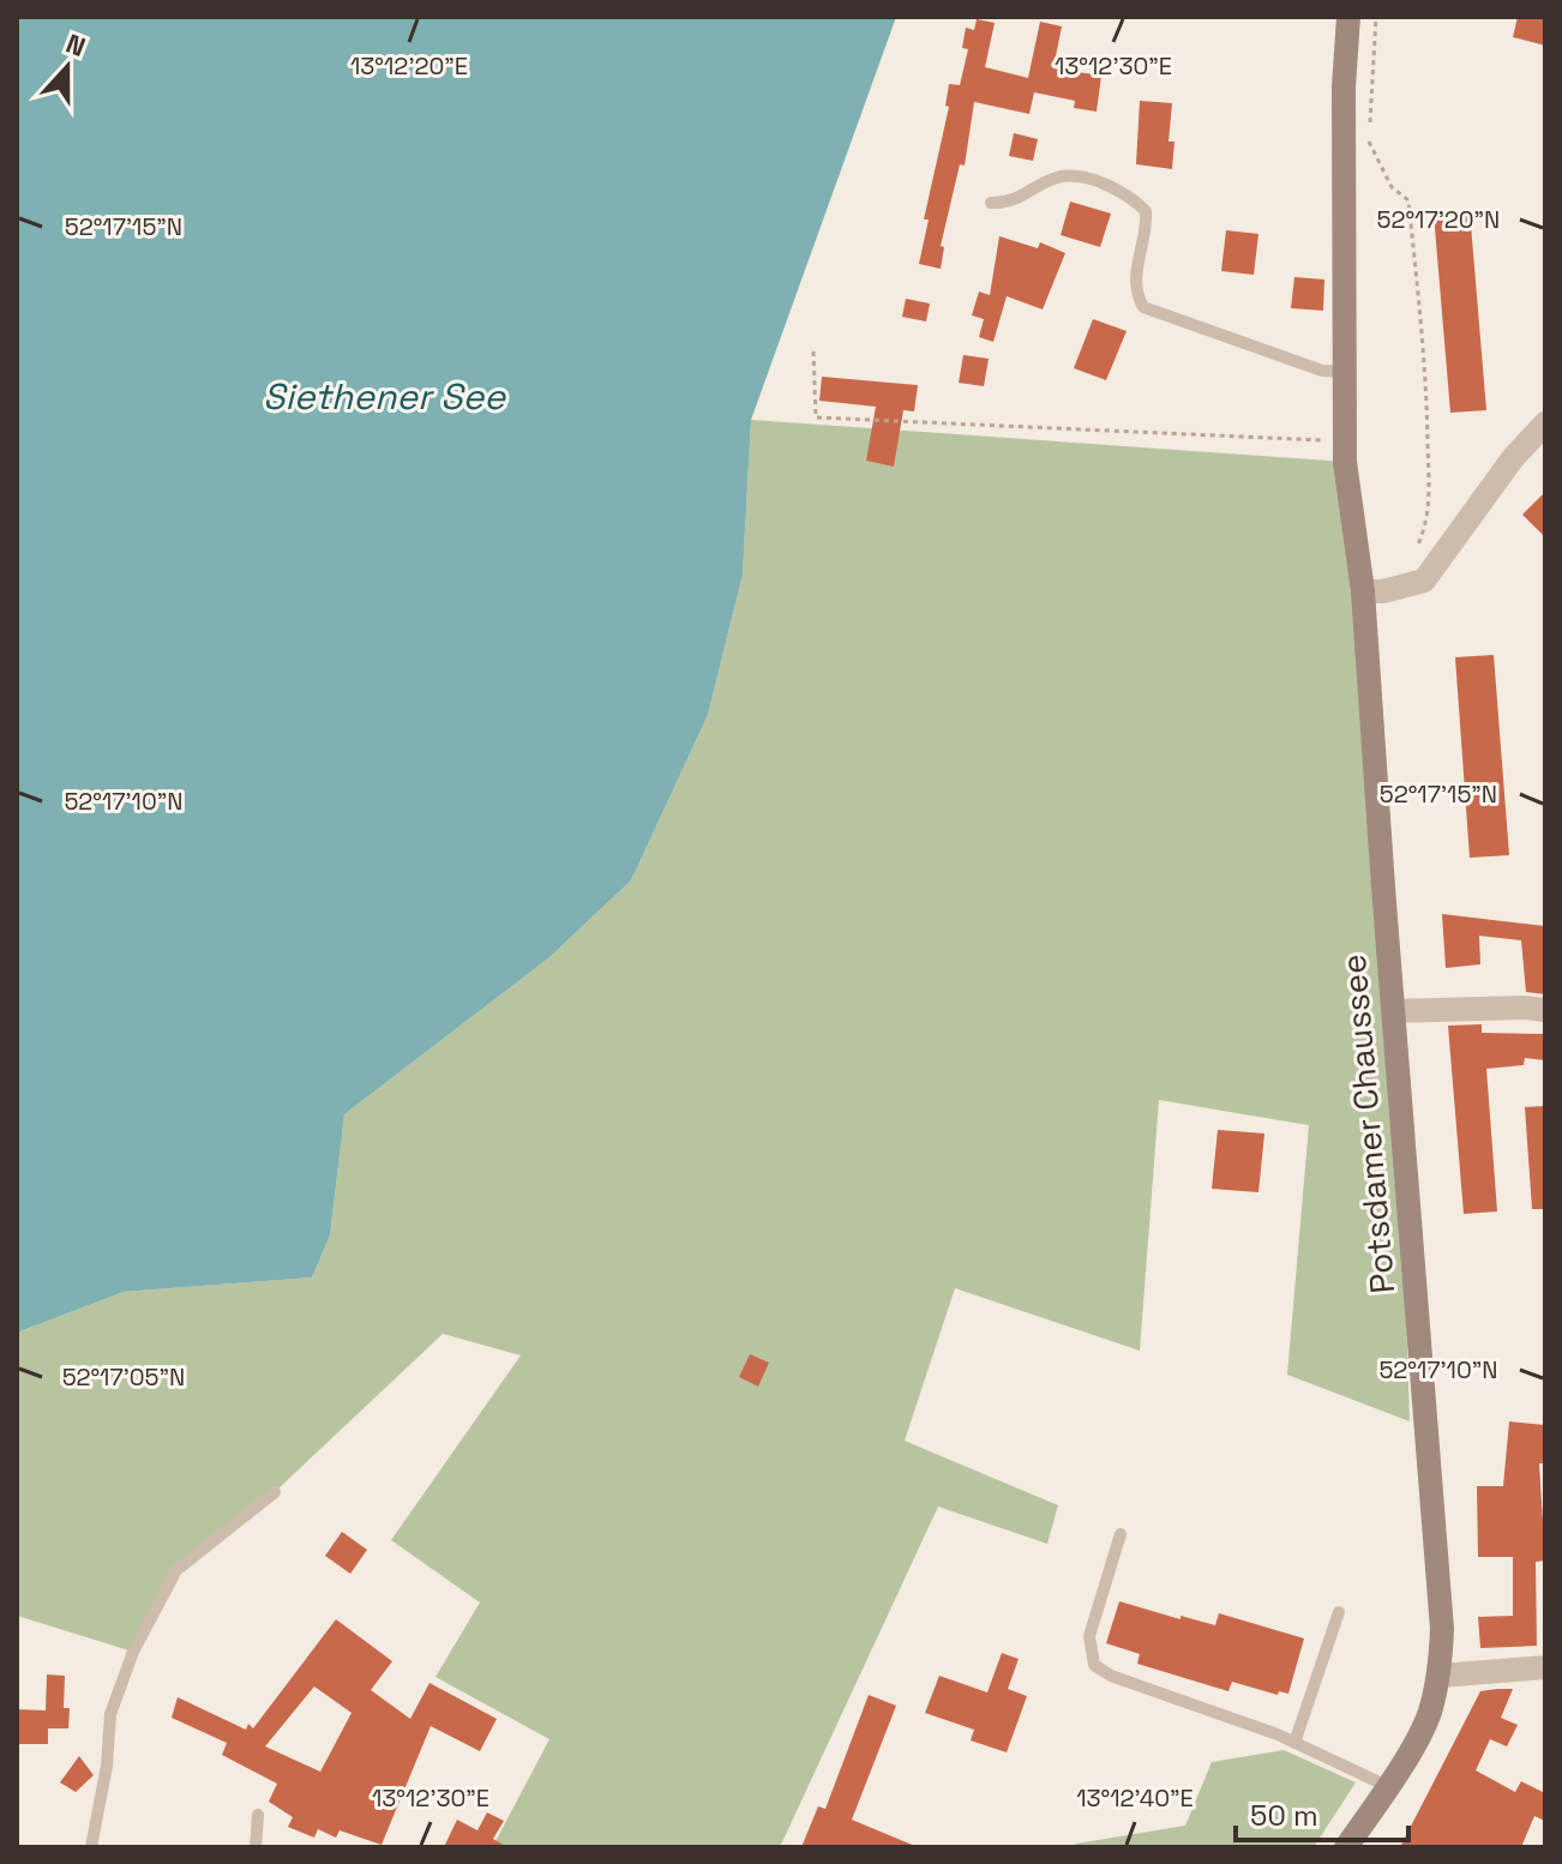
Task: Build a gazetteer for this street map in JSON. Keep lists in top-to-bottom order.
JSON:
{
  "streets": {
    "main road": ["Potsdamer Chaussee"]
  },
  "water": ["Siethener See"],
  "scale_bar": "50 m",
  "north": "top",
  "coordinates": [
    "13°12'20\"E",
    "13°12'30\"E",
    "52°17'20\"N",
    "52°17'15\"N",
    "52°17'10\"N",
    "52°17'05\"N",
    "13°12'40\"E"
  ]
}
